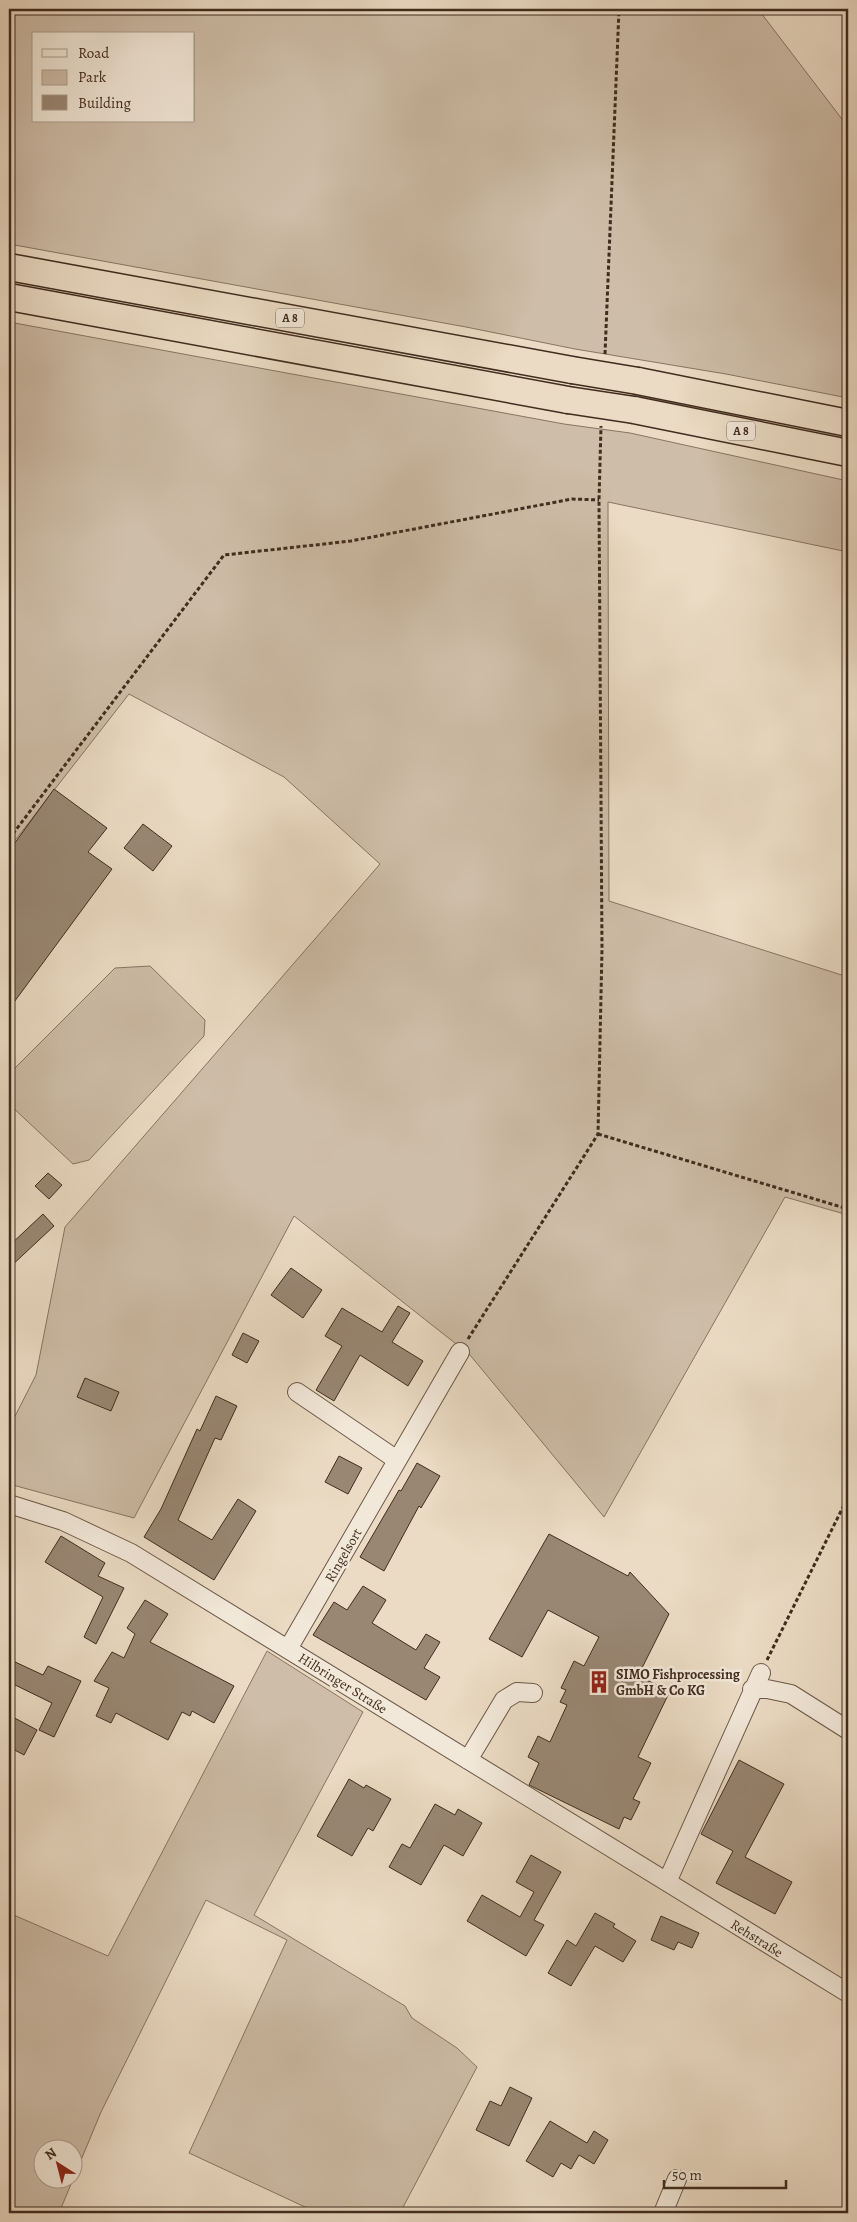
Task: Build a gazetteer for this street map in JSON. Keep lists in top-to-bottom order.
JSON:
{
  "streets": {
    "highway": ["A 8"],
    "street": ["Ringelsort", "Hilbringer Straße", "Rehstraße"]
  },
  "crossings": [
    ["Ringelsort", "Hilbringer Straße"],
    ["Hilbringer Straße", "Rehstraße"]
  ],
  "places": {
    "building": ["SIMO Fishprocessing GmbH & Co KG"]
  },
  "legend": ["Road", "Park", "Building"],
  "scale_bar": "50 m",
  "north": "top left"
}
